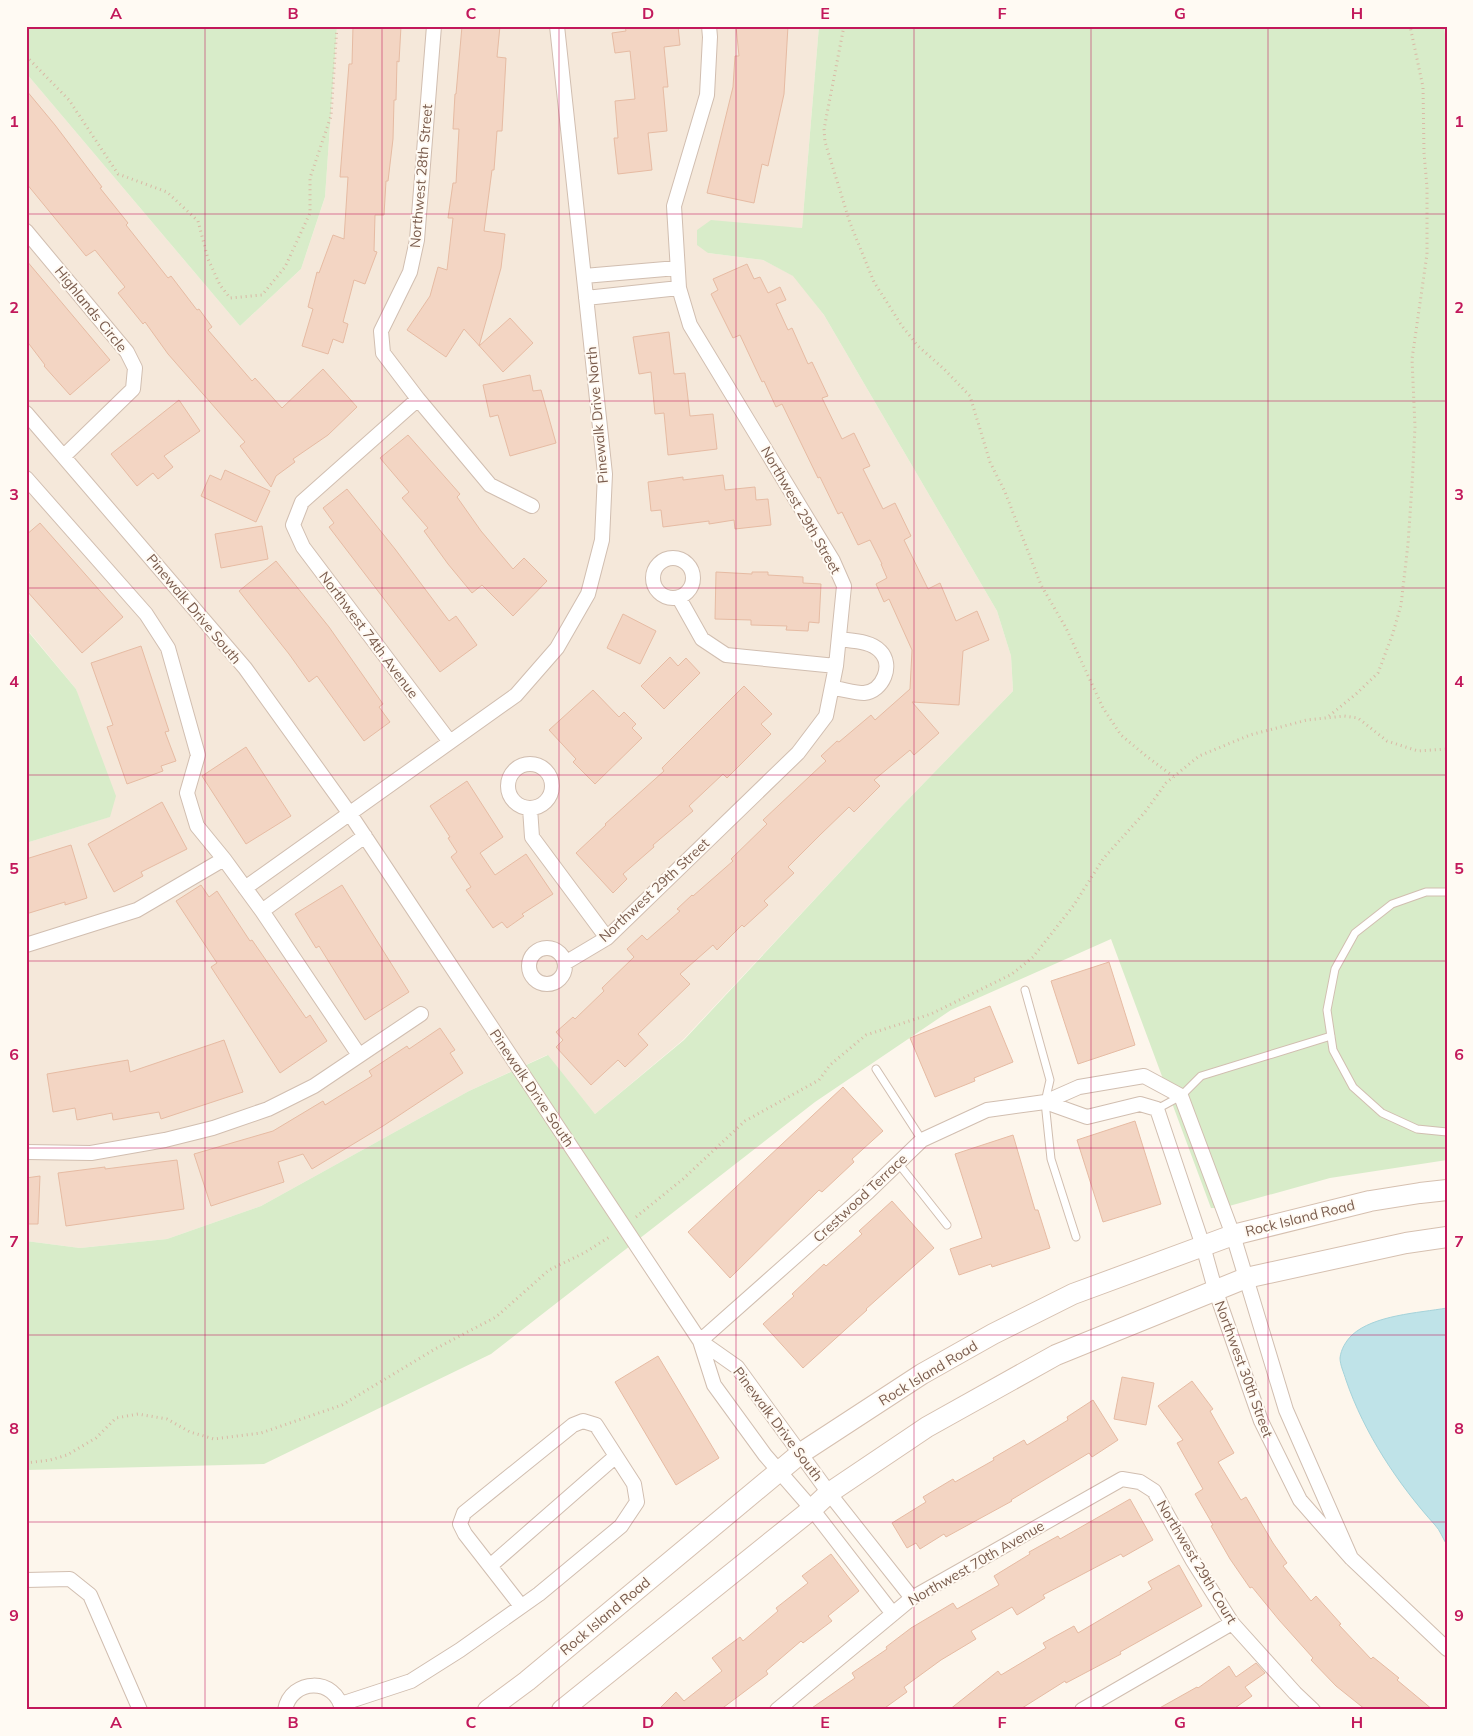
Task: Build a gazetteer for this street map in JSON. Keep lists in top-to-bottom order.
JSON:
{
  "streets": {
    "main road": ["Rock Island Road"],
    "street": [
      "Northwest 28th Street",
      "Highlands Circle",
      "Pinewalk Drive North",
      "Northwest 29th Street",
      "Pinewalk Drive South",
      "Northwest 74th Avenue",
      "Crestwood Terrace",
      "Northwest 30th Street",
      "Northwest 29th Court",
      "Northwest 70th Avenue"
    ]
  },
  "crossings": [
    ["Northwest 28th Street", "Northwest 74th Avenue"],
    ["Highlands Circle", "Pinewalk Drive South"],
    ["Pinewalk Drive North", "Pinewalk Drive South"],
    ["Pinewalk Drive North", "Northwest 74th Avenue"],
    ["Pinewalk Drive South", "Crestwood Terrace"],
    ["Pinewalk Drive South", "Rock Island Road"],
    ["Pinewalk Drive South", "Northwest 70th Avenue"],
    ["Rock Island Road", "Northwest 30th Street"],
    ["Northwest 29th Court", "Northwest 70th Avenue"]
  ],
  "grid": {
    "columns": [
      "A",
      "B",
      "C",
      "D",
      "E",
      "F",
      "G",
      "H"
    ],
    "rows": [
      "1",
      "2",
      "3",
      "4",
      "5",
      "6",
      "7",
      "8",
      "9"
    ]
  }
}
